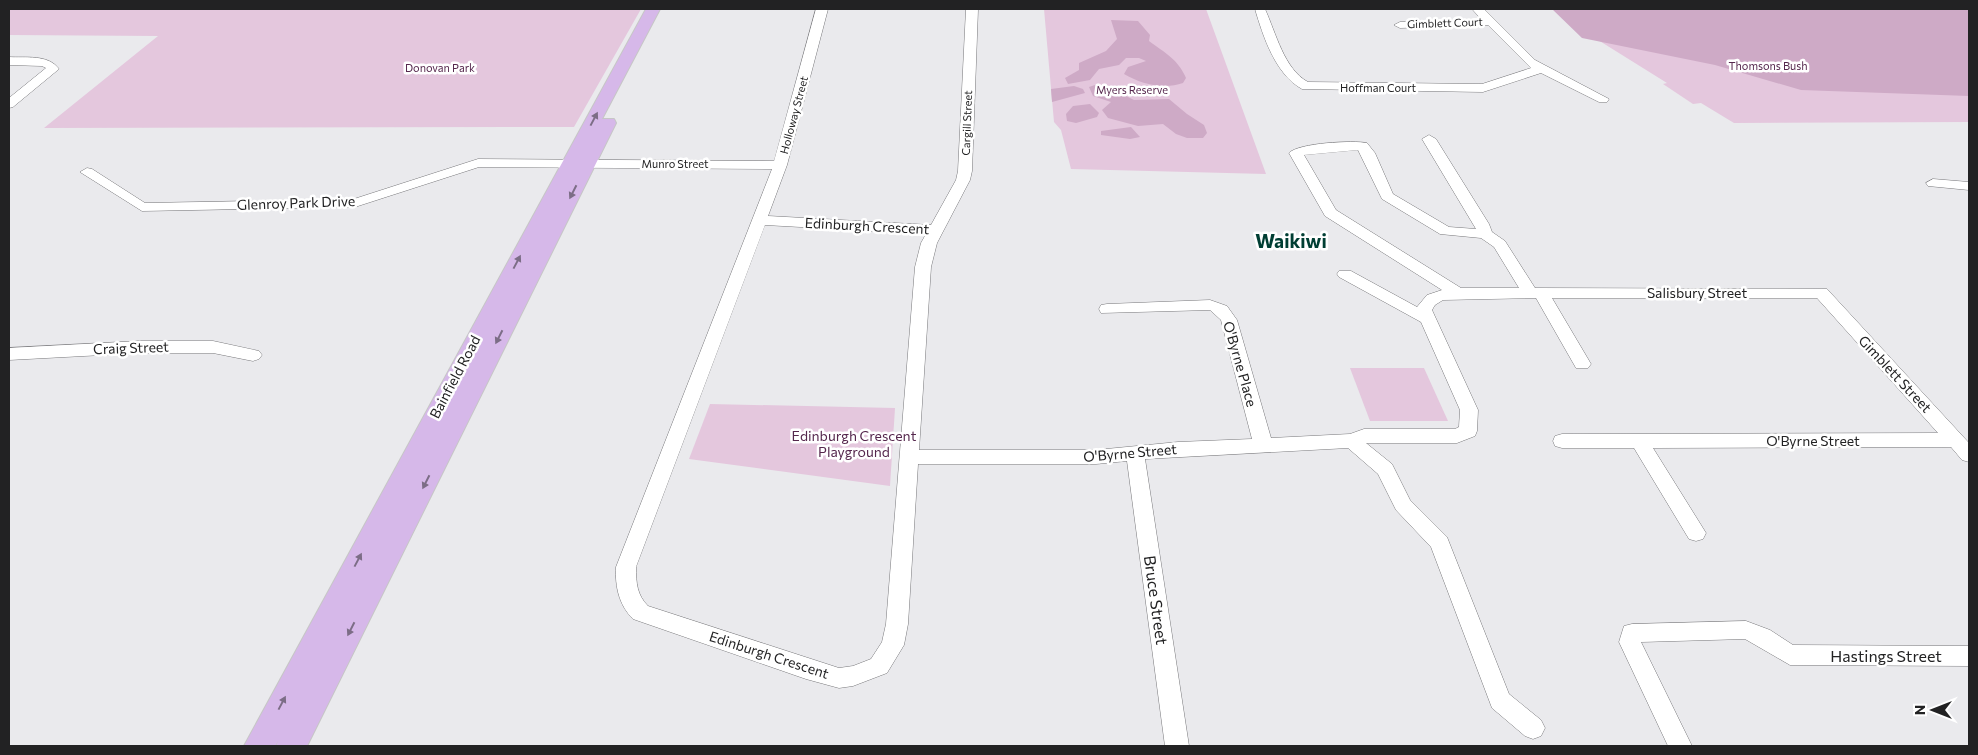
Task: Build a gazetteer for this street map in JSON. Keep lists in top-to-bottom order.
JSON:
{
  "streets": {
    "main road": ["Bainfield Road"],
    "street": [
      "Gimblett Court",
      "Hoffman Court",
      "Holloway Street",
      "Cargill Street",
      "Munro Street",
      "Glenroy Park Drive",
      "Edinburgh Crescent",
      "Salisbury Street",
      "Craig Street",
      "O'Byrne Place",
      "Gimblett Street",
      "O'Byrne Street",
      "Bruce Street",
      "Hastings Street"
    ]
  },
  "crossings": [
    ["Holloway Street", "Munro Street"],
    ["Holloway Street", "Edinburgh Crescent"],
    ["Cargill Street", "Edinburgh Crescent"],
    ["Munro Street", "Glenroy Park Drive"],
    ["Munro Street", "Bainfield Road"],
    ["Glenroy Park Drive", "Bainfield Road"],
    ["Edinburgh Crescent", "O'Byrne Street"],
    ["Salisbury Street", "Gimblett Street"],
    ["Salisbury Street", "O'Byrne Street"],
    ["O'Byrne Place", "O'Byrne Street"],
    ["Gimblett Street", "O'Byrne Street"],
    ["O'Byrne Street", "Bruce Street"]
  ],
  "districts": ["Waikiwi"],
  "parks": [
    "Thomsons Bush",
    "Donovan Park",
    "Myers Reserve",
    "Edinburgh Crescent Playground"
  ],
  "north": "left"
}
